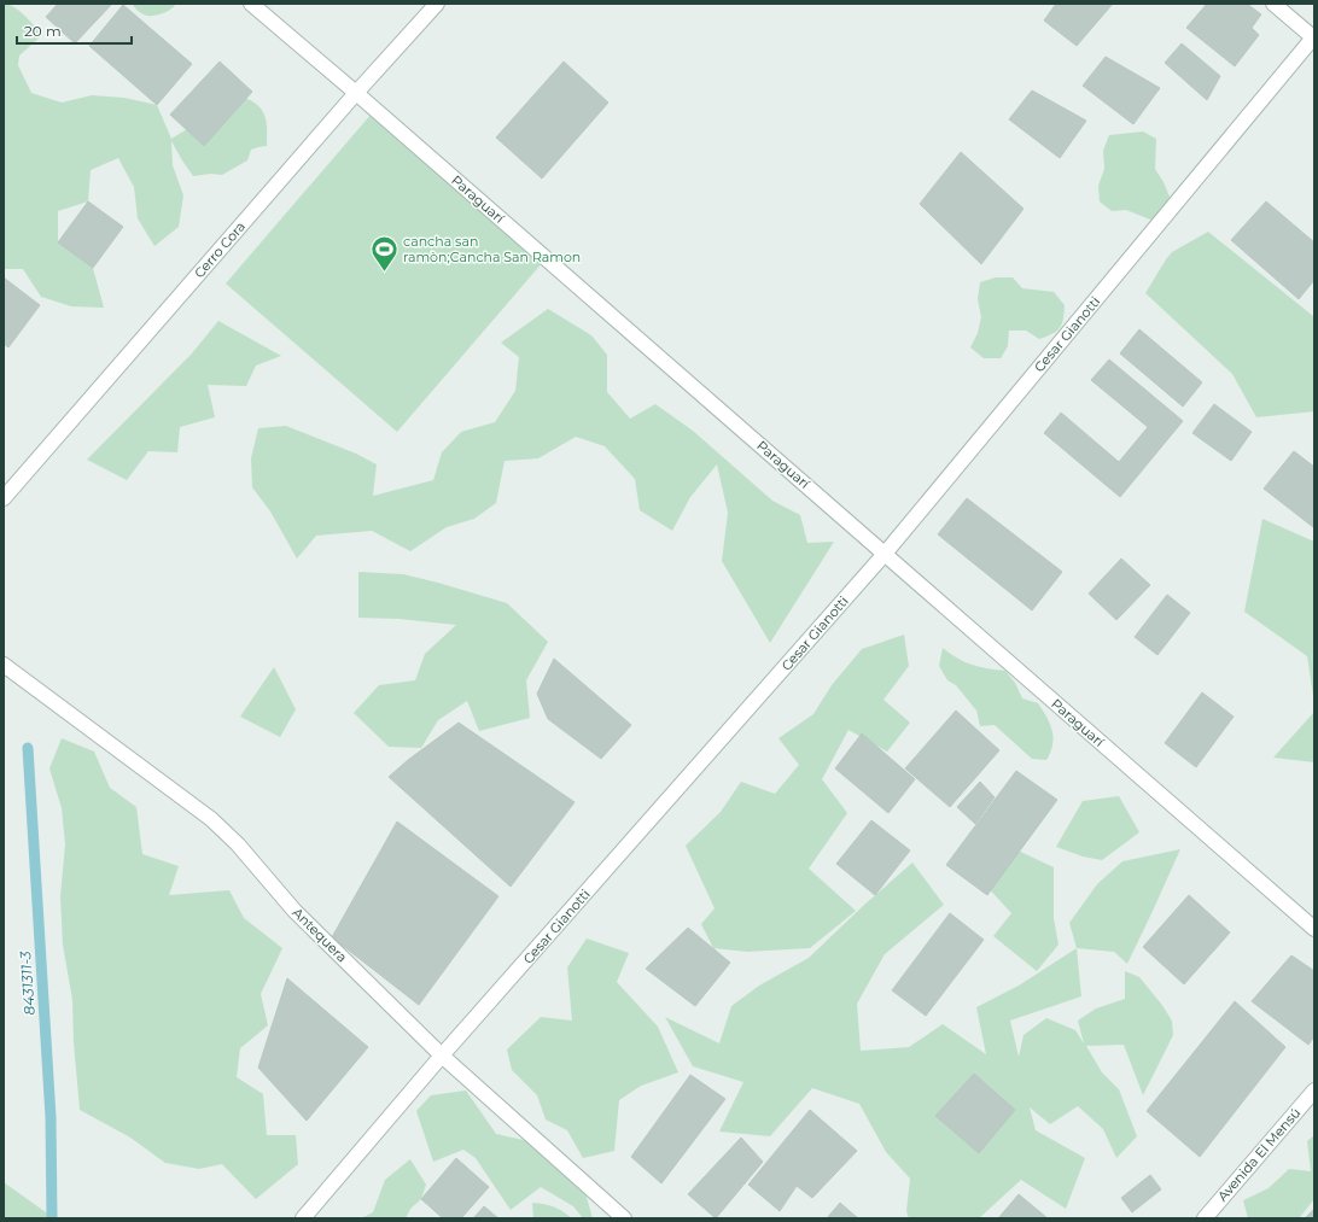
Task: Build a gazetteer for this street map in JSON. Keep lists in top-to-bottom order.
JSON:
{
  "streets": {
    "street": [
      "Paraguarí",
      "Cerro Cora",
      "Cesar Gianotti",
      "Antequera",
      "Avenida El Mensú"
    ]
  },
  "crossings": [
    ["Paraguarí", "Cerro Cora"],
    ["Paraguarí", "Cesar Gianotti"],
    ["Cesar Gianotti", "Antequera"]
  ],
  "water": ["8431311-3"],
  "places": {
    "sports": ["cancha san ramòn;Cancha San Ramon"]
  },
  "scale_bar": "20 m"
}
